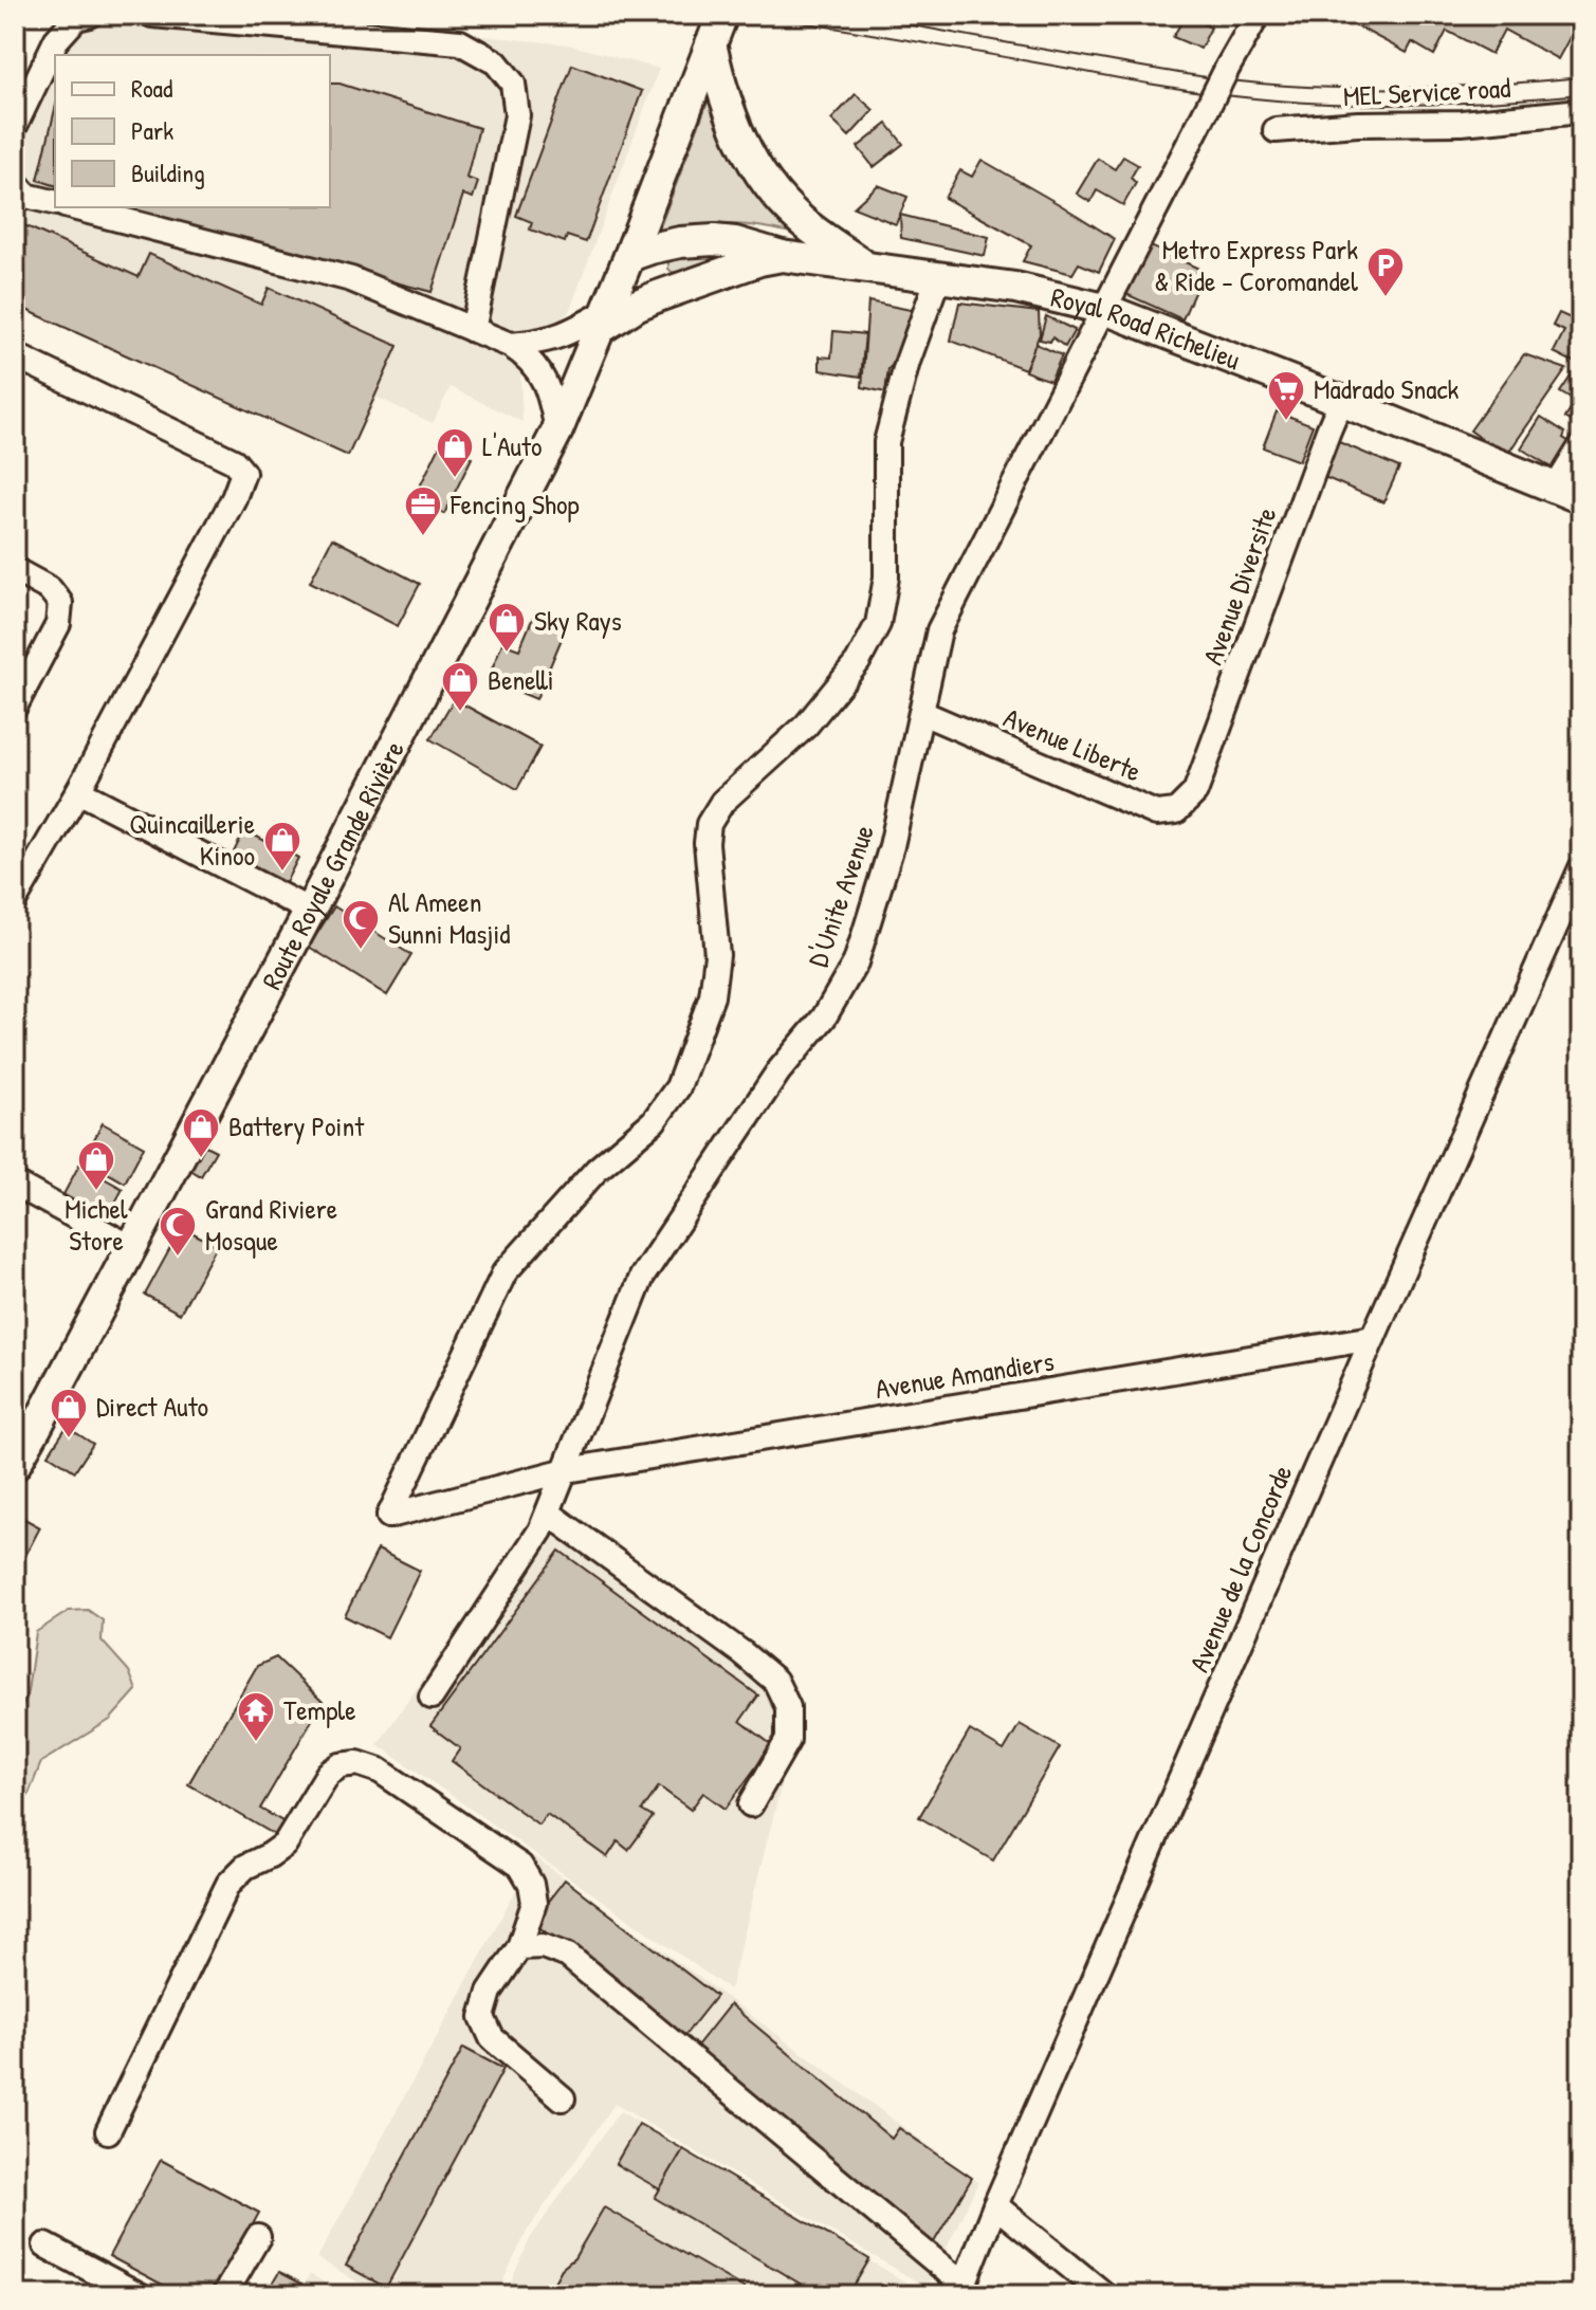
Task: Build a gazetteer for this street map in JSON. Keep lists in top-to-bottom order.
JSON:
{
  "streets": {
    "main road": ["Royal Road Richelieu", "Route Royale Grande Rivière"],
    "street": [
      "MEL Service road",
      "Avenue Diversite",
      "Avenue Liberte",
      "D'Unite Avenue",
      "Avenue Amandiers",
      "Avenue de la Concorde"
    ]
  },
  "crossings": [
    ["Royal Road Richelieu", "Avenue Diversite"],
    ["Royal Road Richelieu", "D'Unite Avenue"],
    ["Royal Road Richelieu", "Avenue Amandiers"],
    ["Avenue Diversite", "Avenue Liberte"],
    ["Avenue Liberte", "D'Unite Avenue"],
    ["D'Unite Avenue", "Avenue Amandiers"],
    ["Avenue Amandiers", "Avenue de la Concorde"]
  ],
  "places": {
    "parking": ["Metro Express Park & Ride - Coromandel"],
    "supermarket": ["Madrado Snack"],
    "shop": [
      "L'Auto",
      "Sky Rays",
      "Benelli",
      "Quincaillerie Kinoo",
      "Battery Point",
      "Michel Store",
      "Direct Auto"
    ],
    "office": ["Fencing Shop"],
    "mosque": ["Al Ameen Sunni Masjid", "Grand Riviere Mosque"],
    "temple": ["Temple"]
  },
  "legend": ["Road", "Park", "Building"]
}
